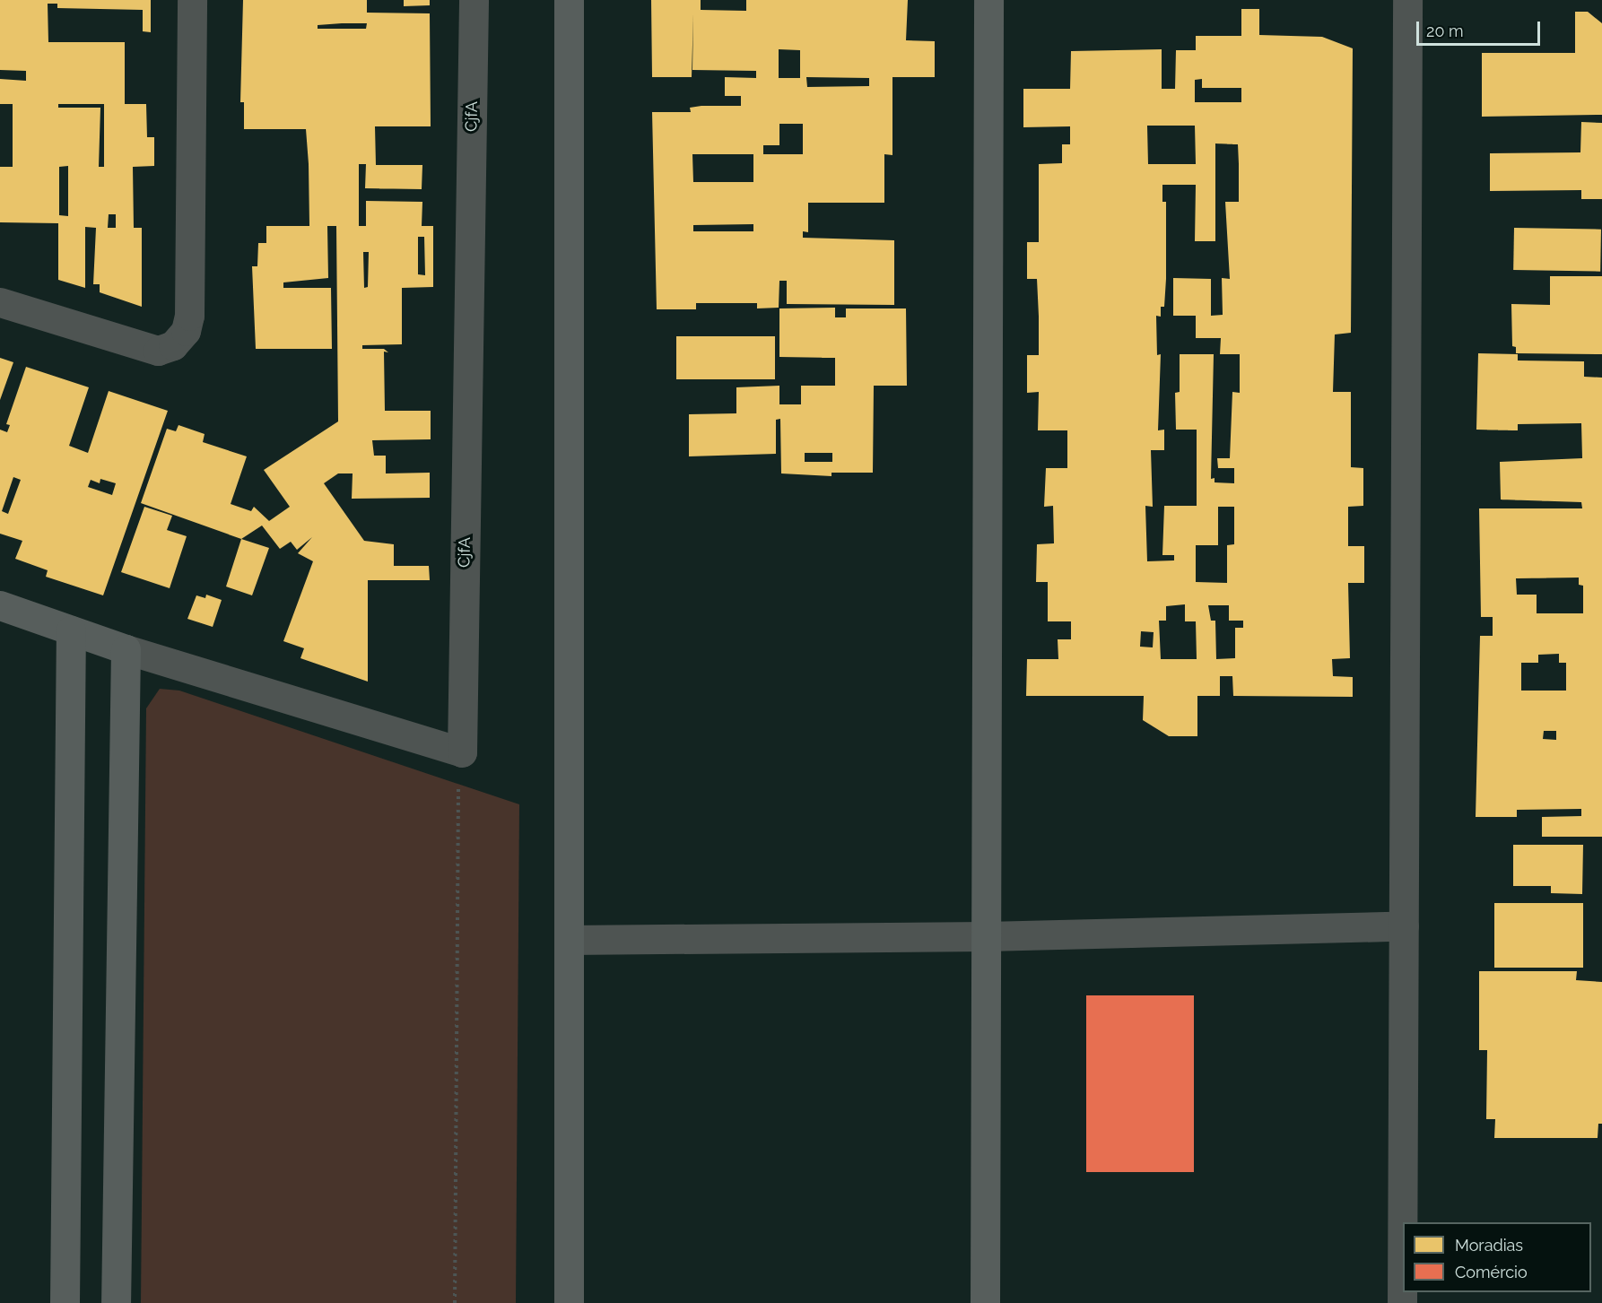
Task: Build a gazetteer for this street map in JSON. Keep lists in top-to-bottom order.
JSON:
{
  "streets": {
    "street": ["CjfA"]
  },
  "legend": ["Moradias", "Comércio"],
  "scale_bar": "20 m"
}
